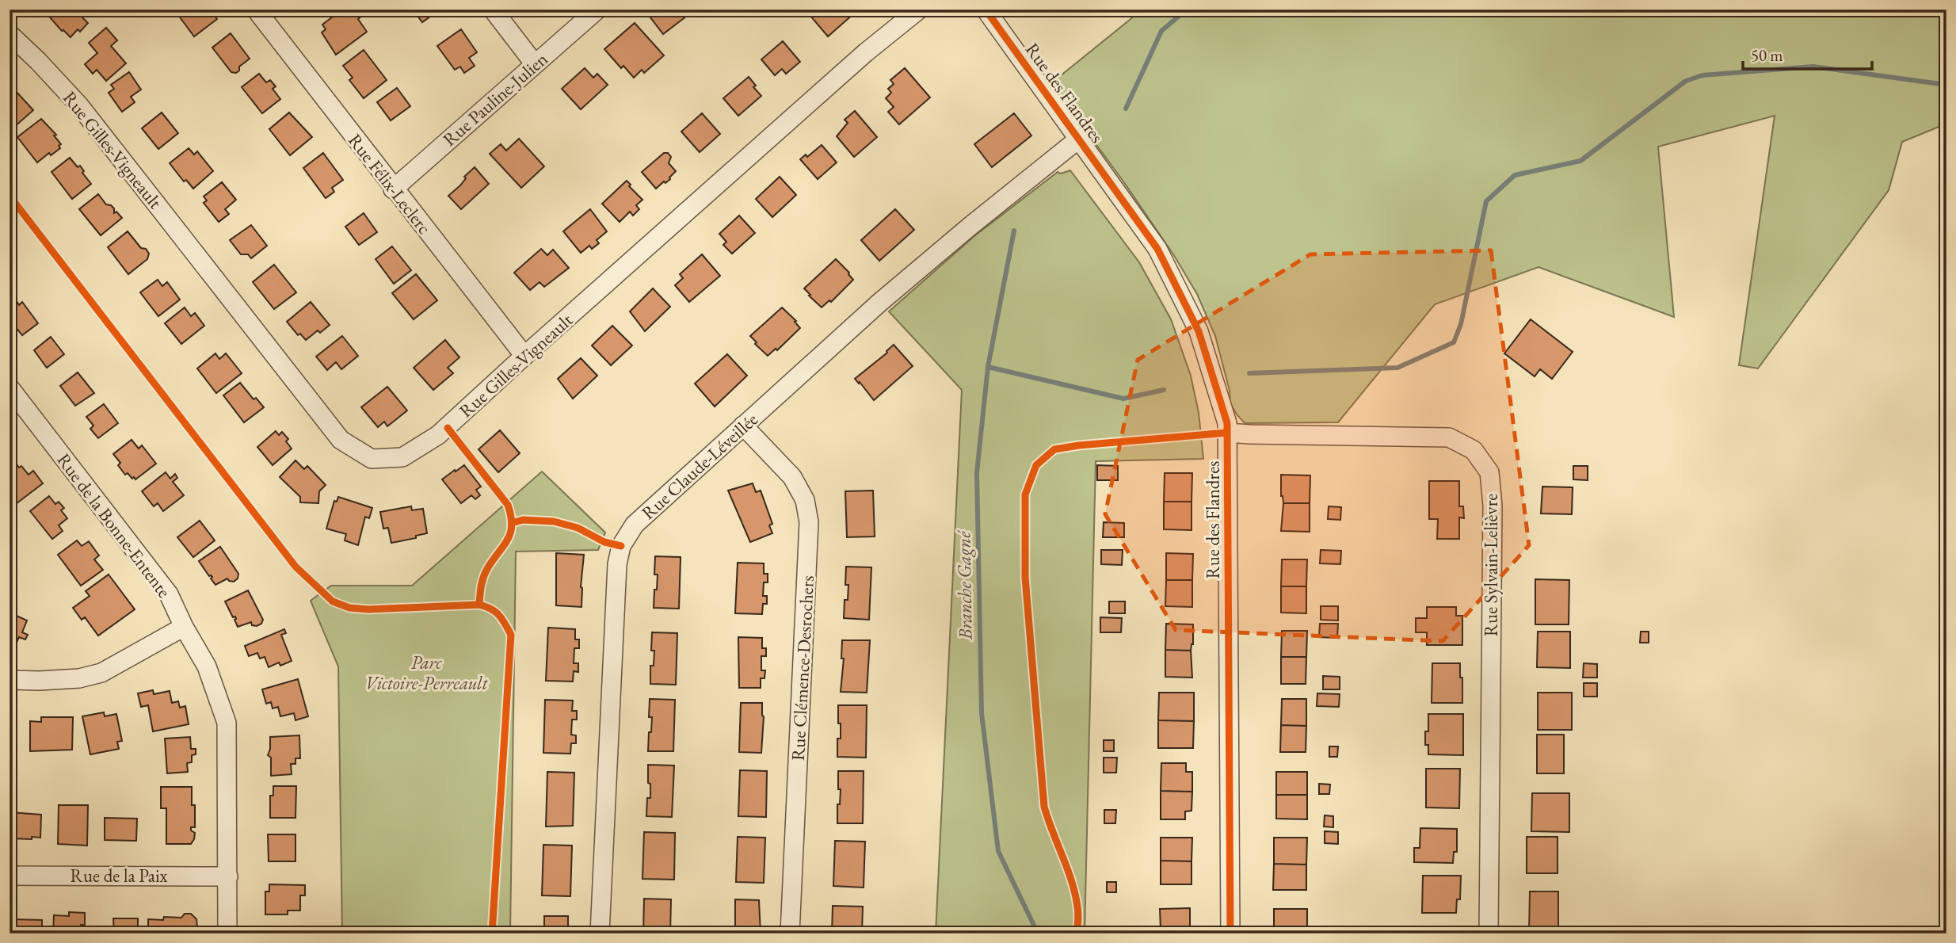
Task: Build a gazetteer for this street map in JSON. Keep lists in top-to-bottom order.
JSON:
{
  "streets": {
    "street": [
      "Rue des Flandres",
      "Rue Pauline-Julien",
      "Rue Gilles-Vigneault",
      "Rue Félix-Leclerc",
      "Rue Claude-Léveillée",
      "Rue de la Bonne-Entente",
      "Rue Sylvain-Lelièvre",
      "Rue Clémence-Desrochers",
      "Rue de la Paix"
    ]
  },
  "crossings": [
    ["Rue des Flandres", "Rue Claude-Léveillée"],
    ["Rue des Flandres", "Rue Sylvain-Lelièvre"],
    ["Rue Pauline-Julien", "Rue Félix-Leclerc"],
    ["Rue Gilles-Vigneault", "Rue Félix-Leclerc"],
    ["Rue Claude-Léveillée", "Rue Clémence-Desrochers"],
    ["Rue de la Bonne-Entente", "Rue de la Paix"]
  ],
  "water": ["Branche Gagné"],
  "parks": ["Parc Victoire-Perreault"],
  "scale_bar": "50 m"
}
